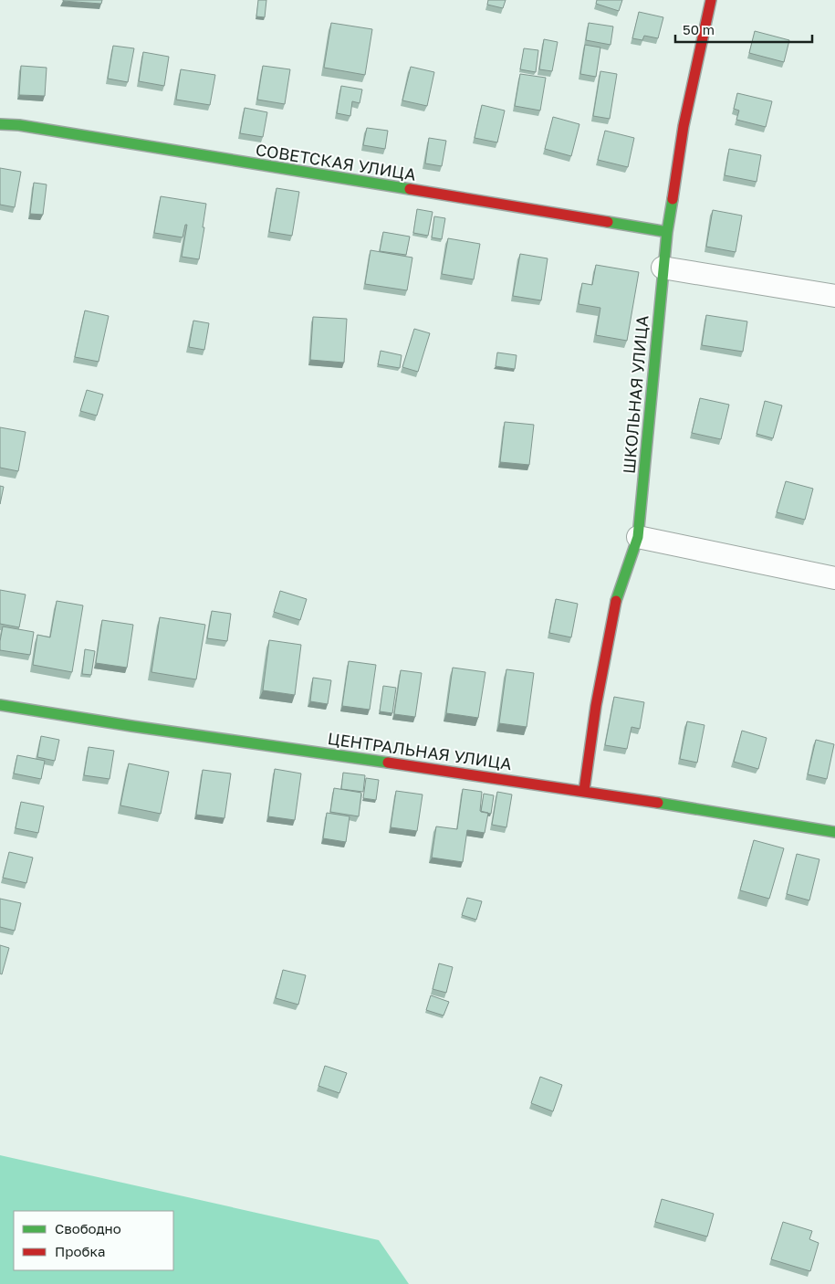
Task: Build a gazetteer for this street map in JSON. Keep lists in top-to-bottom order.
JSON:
{
  "streets": {
    "street": ["СОВЕТСКАЯ УЛИЦА", "ШКОЛЬНАЯ УЛИЦА", "ЦЕНТРАЛЬНАЯ УЛИЦА"]
  },
  "crossings": [
    ["СОВЕТСКАЯ УЛИЦА", "ШКОЛЬНАЯ УЛИЦА"],
    ["ШКОЛЬНАЯ УЛИЦА", "ЦЕНТРАЛЬНАЯ УЛИЦА"]
  ],
  "legend": ["Свободно", "Пробка"],
  "scale_bar": "50 m"
}
